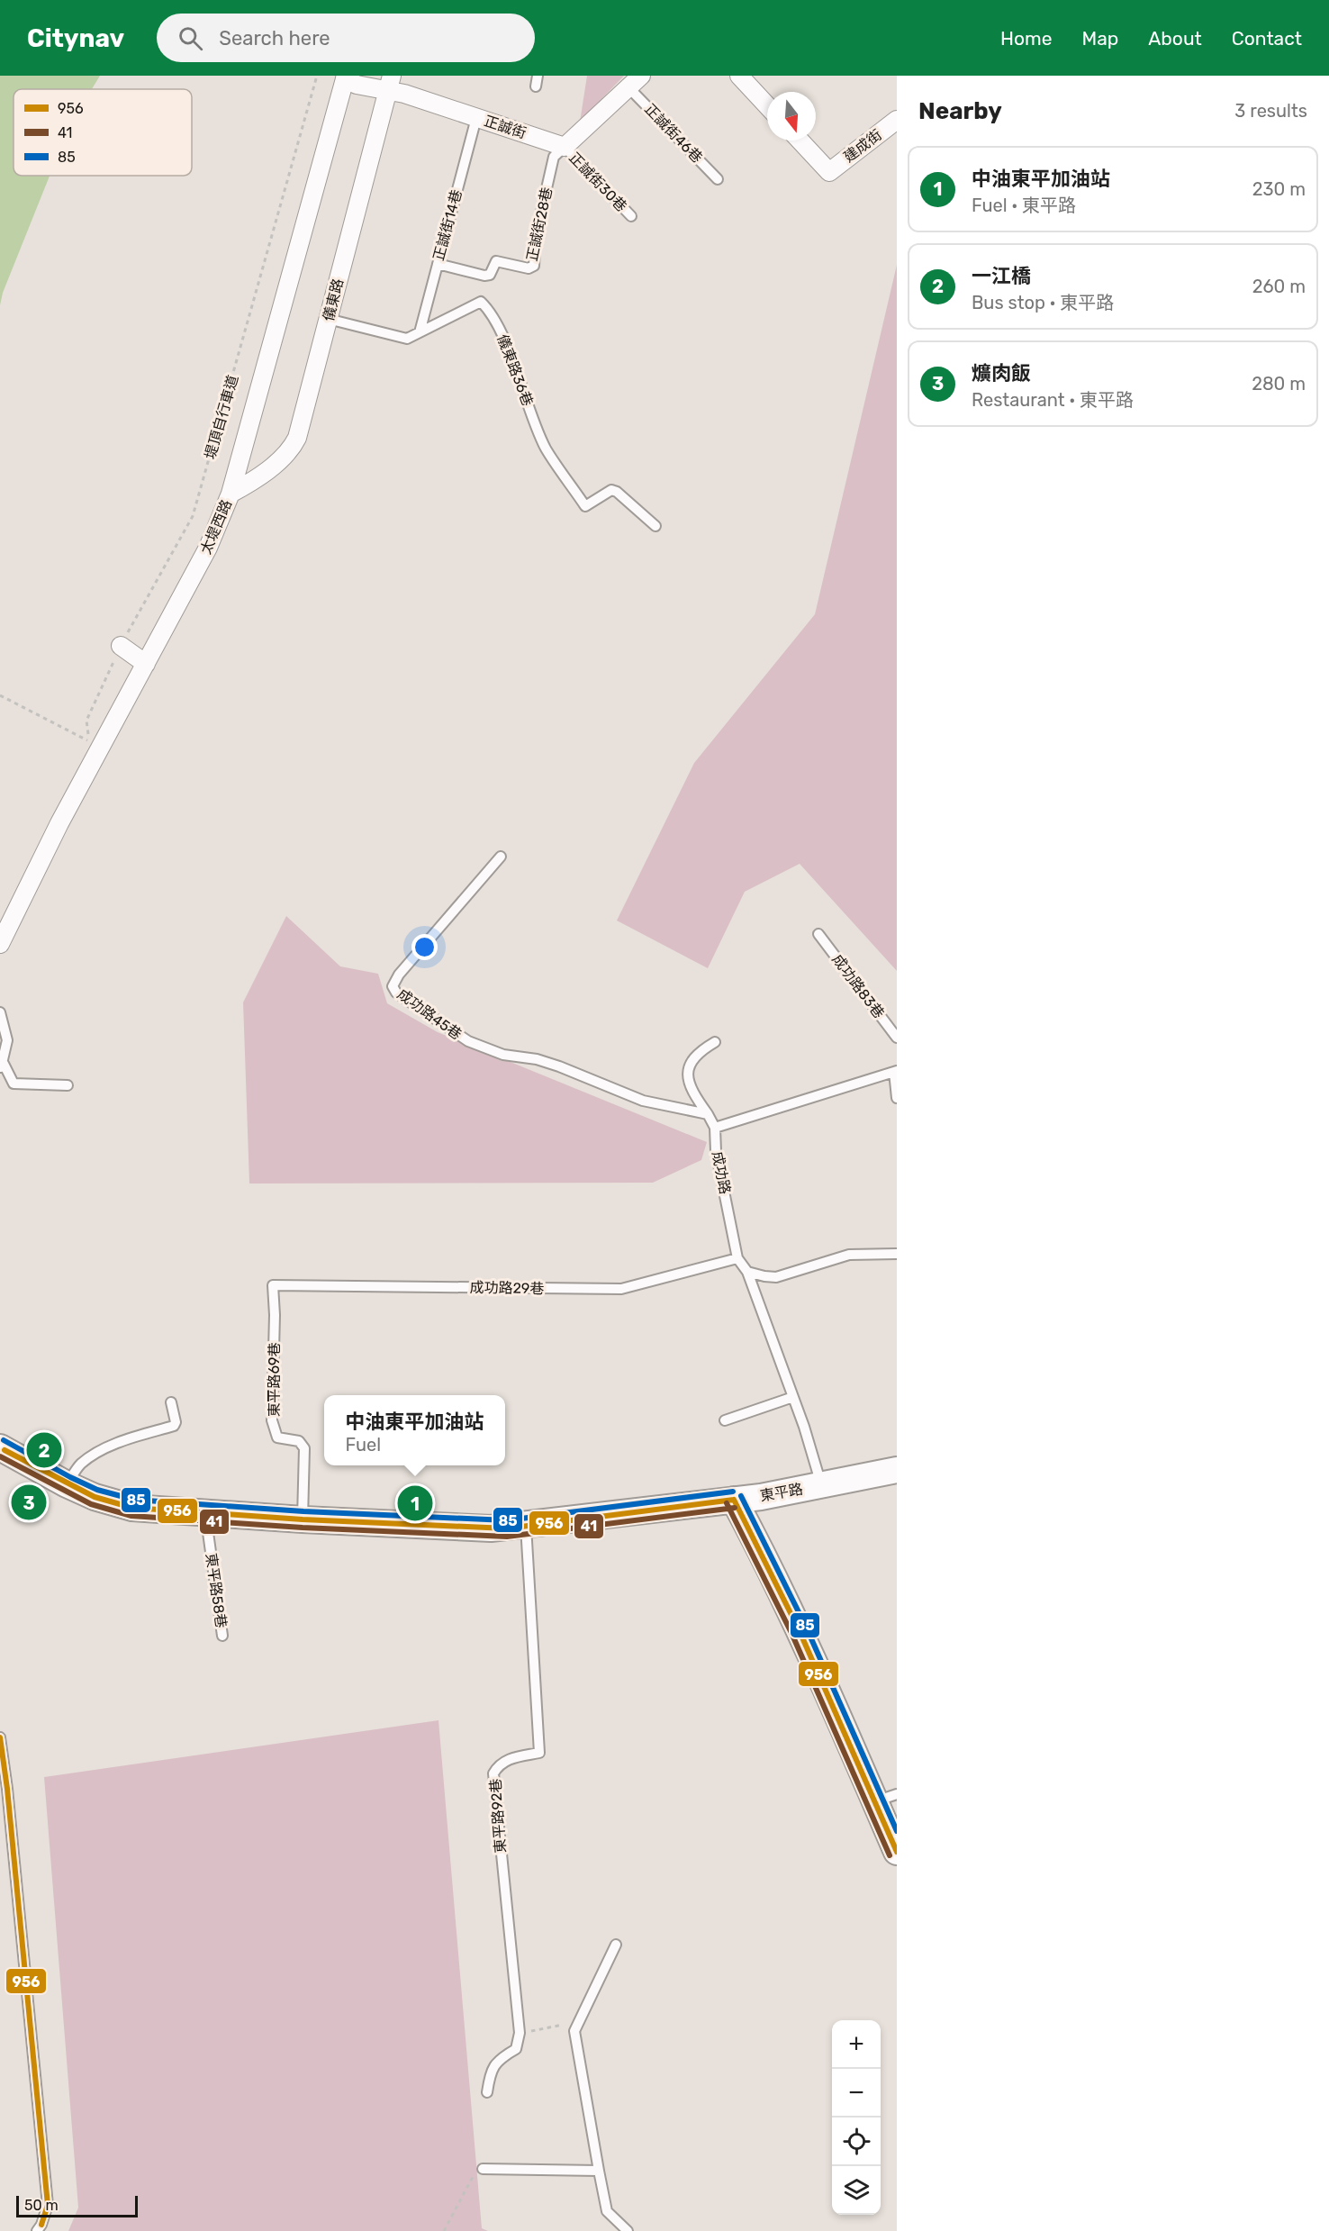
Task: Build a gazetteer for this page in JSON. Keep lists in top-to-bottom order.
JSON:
{
  "streets": {
    "main road": ["東平路"],
    "street": [
      "正誠街",
      "建成街",
      "儀東路",
      "太堤西路"
    ],
    "lane": [
      "正誠街46巷",
      "正誠街30巷",
      "正誠街28巷",
      "正誠街14巷",
      "儀東路36巷",
      "成功路83巷",
      "成功路45巷",
      "成功路",
      "成功路29巷",
      "東平路69巷",
      "東平路58巷",
      "東平路92巷"
    ],
    "path": ["堤頂自行車道"]
  },
  "crossings": [
    ["正誠街", "正誠街30巷"],
    ["正誠街", "正誠街28巷"],
    ["正誠街", "正誠街14巷"],
    ["正誠街", "儀東路"],
    ["正誠街", "太堤西路"],
    ["正誠街30巷", "正誠街28巷"],
    ["正誠街28巷", "正誠街14巷"],
    ["正誠街14巷", "儀東路36巷"],
    ["儀東路", "儀東路36巷"],
    ["儀東路", "太堤西路"],
    ["成功路", "成功路29巷"],
    ["成功路", "東平路"],
    ["成功路29巷", "東平路69巷"],
    ["東平路69巷", "東平路"],
    ["東平路", "東平路58巷"],
    ["東平路", "東平路92巷"]
  ],
  "lines": ["transit line 85", "transit line 956", "transit line 41"],
  "legend": ["956", "41", "85"],
  "scale_bar": "50 m",
  "north": "bottom",
  "page": {
    "header": "Citynav",
    "search": "Search here",
    "nav": [
      "Home",
      "Map",
      "About",
      "Contact"
    ],
    "heading": ["Nearby", "3 results"],
    "list": [
      {
        "mark": "1",
        "name": "中油東平加油站",
        "note": "Fuel · 東平路",
        "value": "230 m"
      },
      {
        "mark": "2",
        "name": "一江橋",
        "note": "Bus stop · 東平路",
        "value": "260 m"
      },
      {
        "mark": "3",
        "name": "爌肉飯",
        "note": "Restaurant · 東平路",
        "value": "280 m"
      }
    ],
    "popup": ["中油東平加油站", "Fuel"],
    "pins": ["2", "3", "1"],
    "map_buttons": ["+", "−"],
    "scale": "50 m"
  }
}
